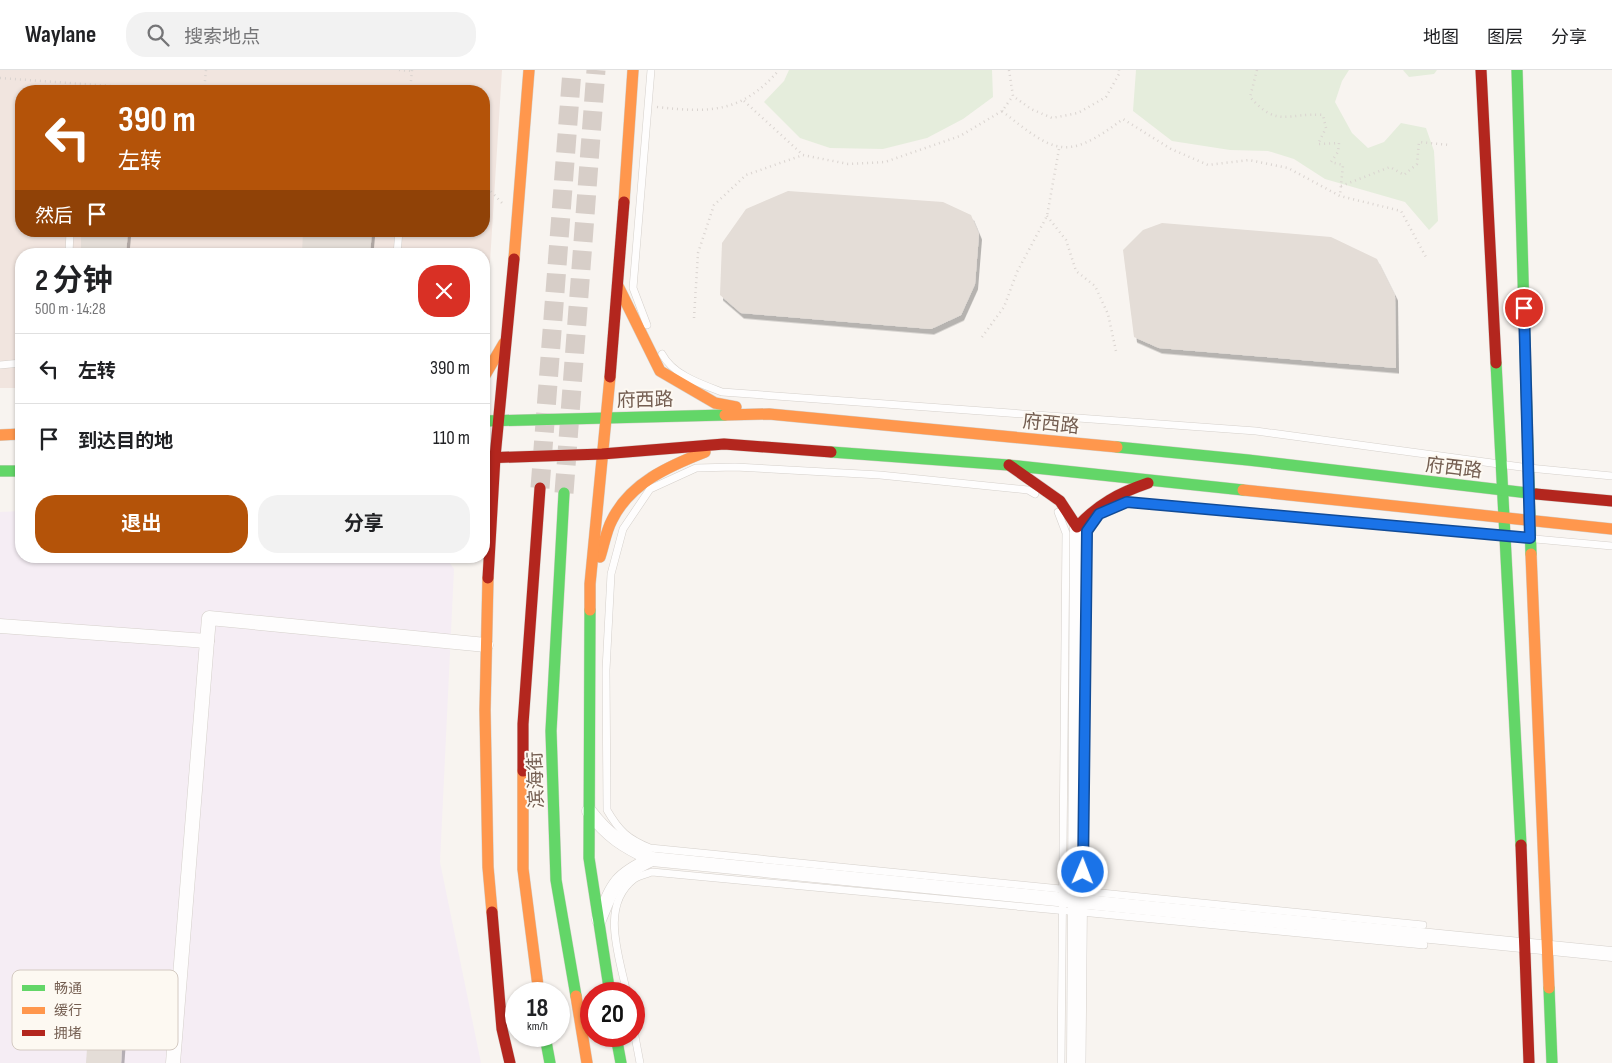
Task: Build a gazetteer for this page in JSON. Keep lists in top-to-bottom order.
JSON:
{
  "streets": {
    "street": ["府西路", "滨海街"]
  },
  "legend": ["畅通", "缓行", "拥堵"],
  "page": {
    "header": "Waylane",
    "search": "搜索地点",
    "nav": ["地图", "图层", "分享"],
    "turn": ["390 m", "左转"],
    "then": "然后",
    "heading": ["2 分钟", "500 m · 14:28"],
    "list": [
      {
        "name": "左转",
        "value": "390 m"
      },
      {
        "name": "到达目的地",
        "value": "110 m"
      }
    ],
    "buttons": ["退出", "分享"],
    "speed": "18 km/h",
    "limit": "20"
  }
}
